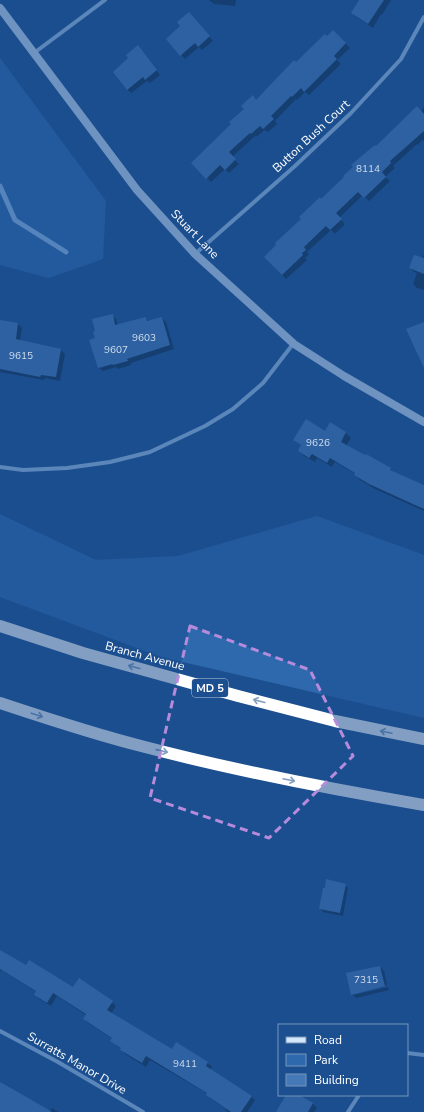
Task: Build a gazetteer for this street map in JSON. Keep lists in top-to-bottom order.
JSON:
{
  "streets": {
    "highway": ["Branch Avenue", "MD 5"],
    "street": ["Button Bush Court", "Stuart Lane", "Surratts Manor Drive"]
  },
  "crossings": [
    ["Button Bush Court", "Stuart Lane"]
  ],
  "house_numbers": [
    "8114",
    "9603",
    "9607",
    "9615",
    "9626",
    "7315",
    "9411"
  ],
  "legend": ["Road", "Park", "Building"]
}
